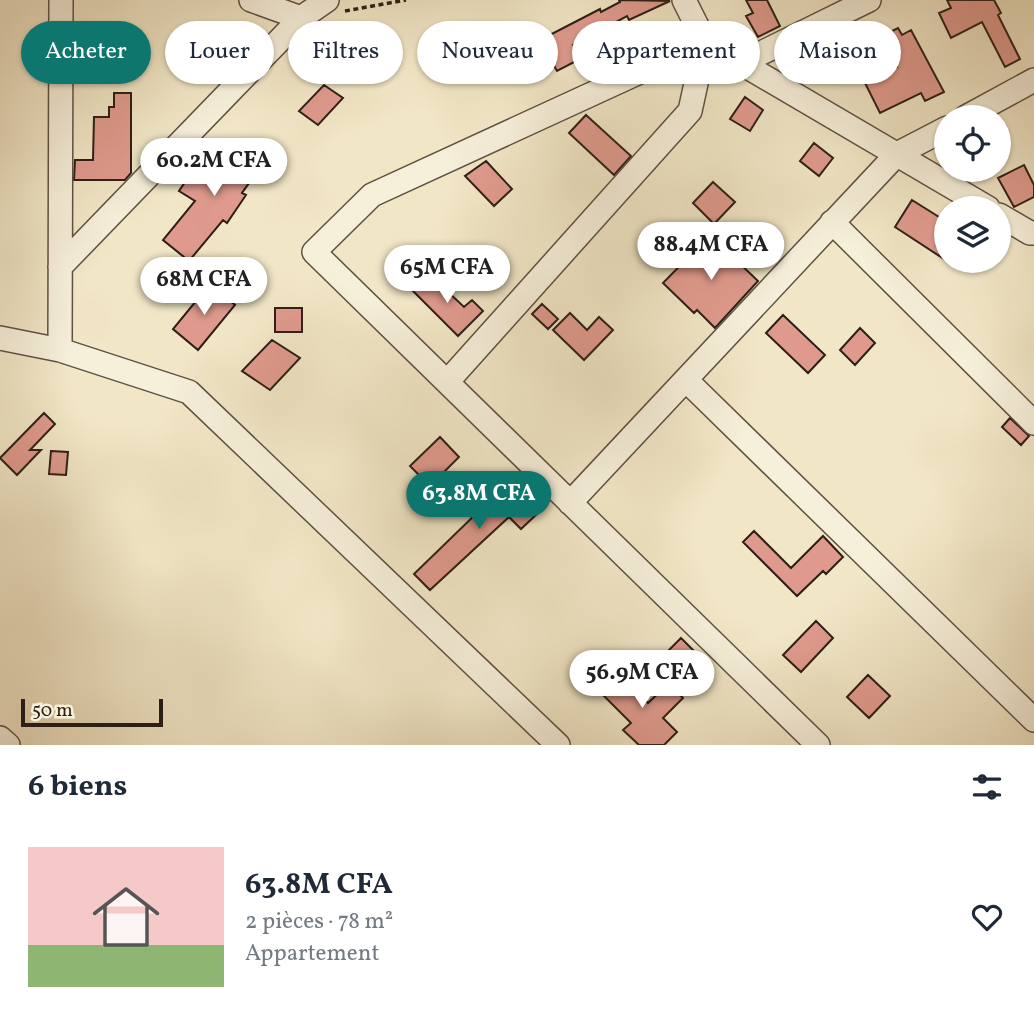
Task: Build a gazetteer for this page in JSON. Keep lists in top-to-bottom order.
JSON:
{
  "scale_bar": "50 m",
  "page": {
    "chip": [
      "Acheter",
      "Louer",
      "Filtres",
      "Nouveau",
      "Appartement",
      "Maison"
    ],
    "price": [
      "60.2M CFA",
      "88.4M CFA",
      "65M CFA",
      "68M CFA",
      "63.8M CFA",
      "56.9M CFA"
    ],
    "scale": "50 m",
    "heading": "6 biens",
    "list": [
      {
        "name": "63.8M CFA",
        "note": "2 pièces · 78 m² · Appartement"
      }
    ]
  }
}
